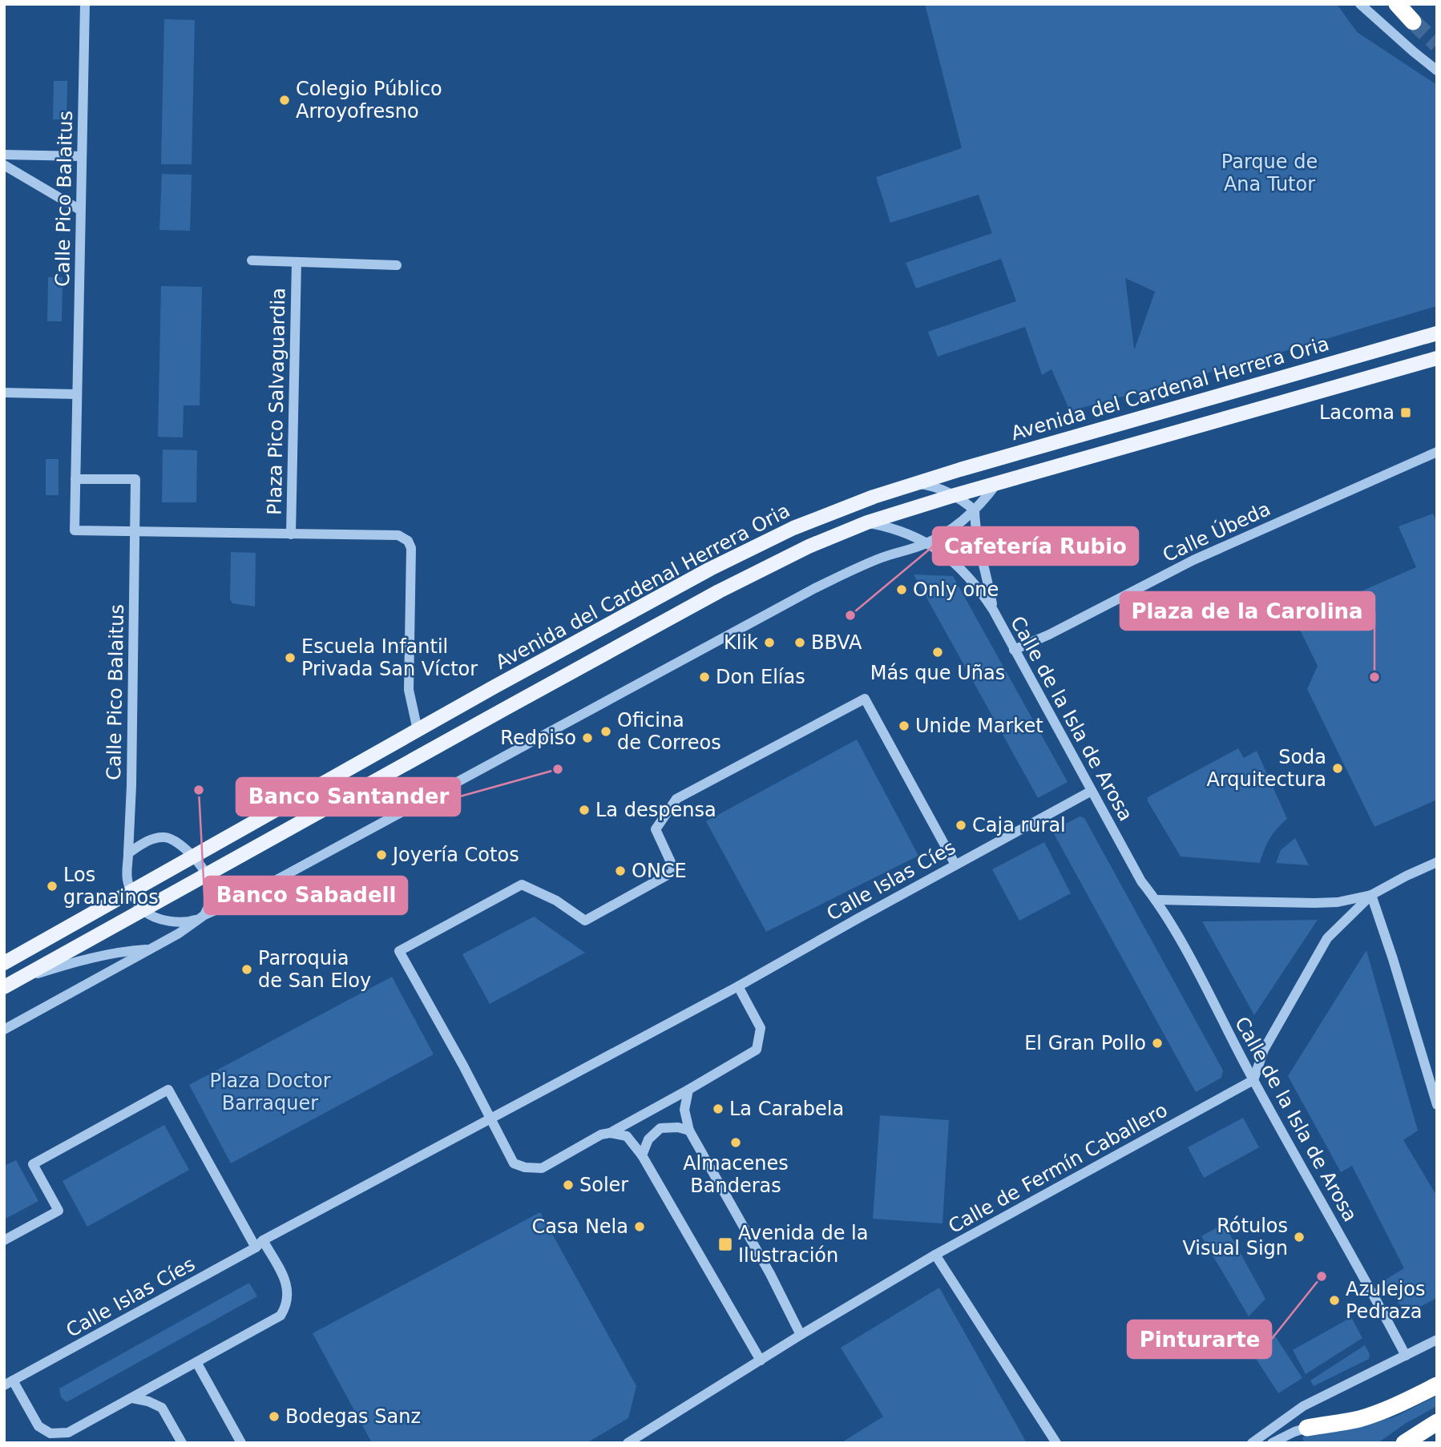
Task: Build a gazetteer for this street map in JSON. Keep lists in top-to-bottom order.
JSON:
{
  "streets": {
    "main road": ["Avenida del Cardenal Herrera Oria"],
    "street": [
      "Calle Pico Balaitus",
      "Plaza Pico Salvaguardia",
      "Calle Úbeda",
      "Calle de la Isla de Arosa",
      "Calle Islas Cíes",
      "Calle de Fermín Caballero"
    ]
  },
  "crossings": [
    ["Calle Pico Balaitus", "Plaza Pico Salvaguardia"],
    ["Avenida del Cardenal Herrera Oria", "Plaza Pico Salvaguardia"],
    ["Avenida del Cardenal Herrera Oria", "Calle de la Isla de Arosa"],
    ["Calle Úbeda", "Calle de la Isla de Arosa"],
    ["Calle de la Isla de Arosa", "Calle Islas Cíes"],
    ["Calle de la Isla de Arosa", "Calle de Fermín Caballero"]
  ],
  "parks": ["Parque de Ana Tutor", "Plaza Doctor Barraquer"],
  "places": {
    "other": [
      "Colegio Público Arroyofresno",
      "Only one",
      "Cafetería Rubio",
      "Klik",
      "BBVA",
      "Más que Uñas",
      "Escuela Infantil Privada San Víctor",
      "Don Elías",
      "Plaza de la Carolina",
      "Unide Market",
      "Oficina de Correos",
      "Redpiso",
      "Soda Arquitectura",
      "Banco Santander",
      "Banco Sabadell",
      "La despensa",
      "Caja rural",
      "Joyería Cotos",
      "ONCE",
      "Los granainos",
      "Parroquia de San Eloy",
      "El Gran Pollo",
      "La Carabela",
      "Almacenes Banderas",
      "Soler",
      "Casa Nela",
      "Rótulos Visual Sign",
      "Pinturarte",
      "Azulejos Pedraza",
      "Bodegas Sanz"
    ],
    "transit": ["Lacoma", "Avenida de la Ilustración"]
  }
}
